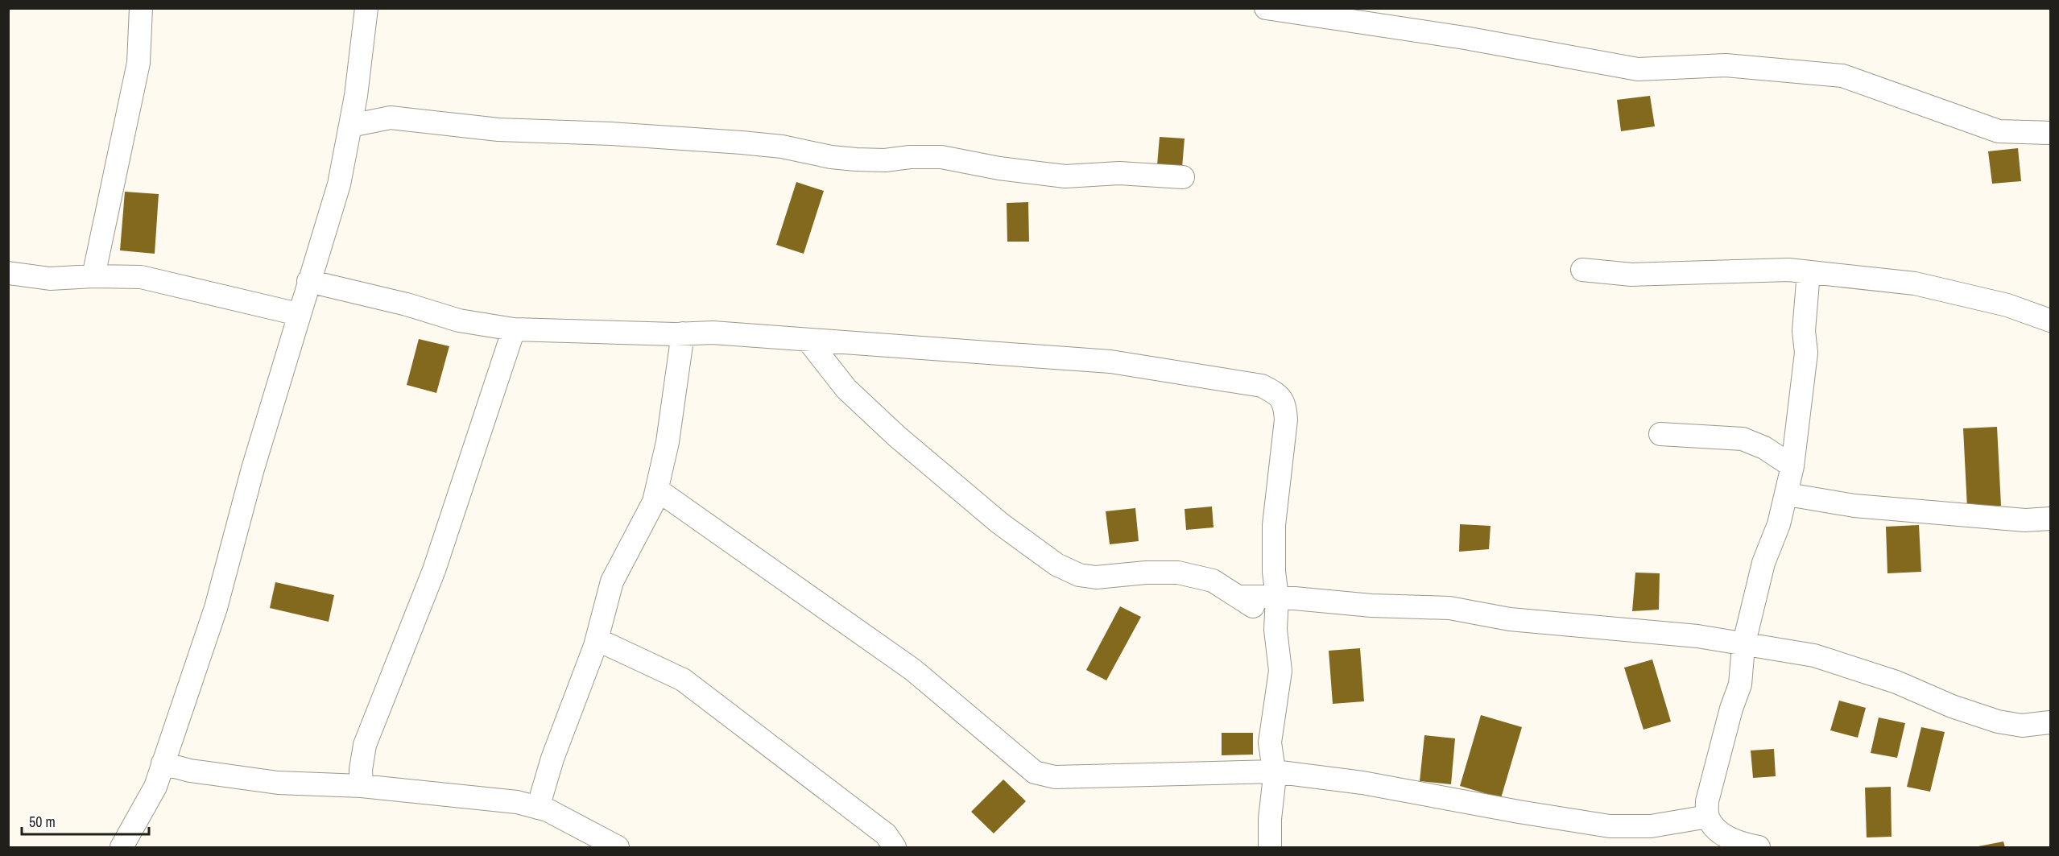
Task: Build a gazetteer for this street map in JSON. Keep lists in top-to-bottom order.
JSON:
{
  "scale_bar": "50 m"
}
